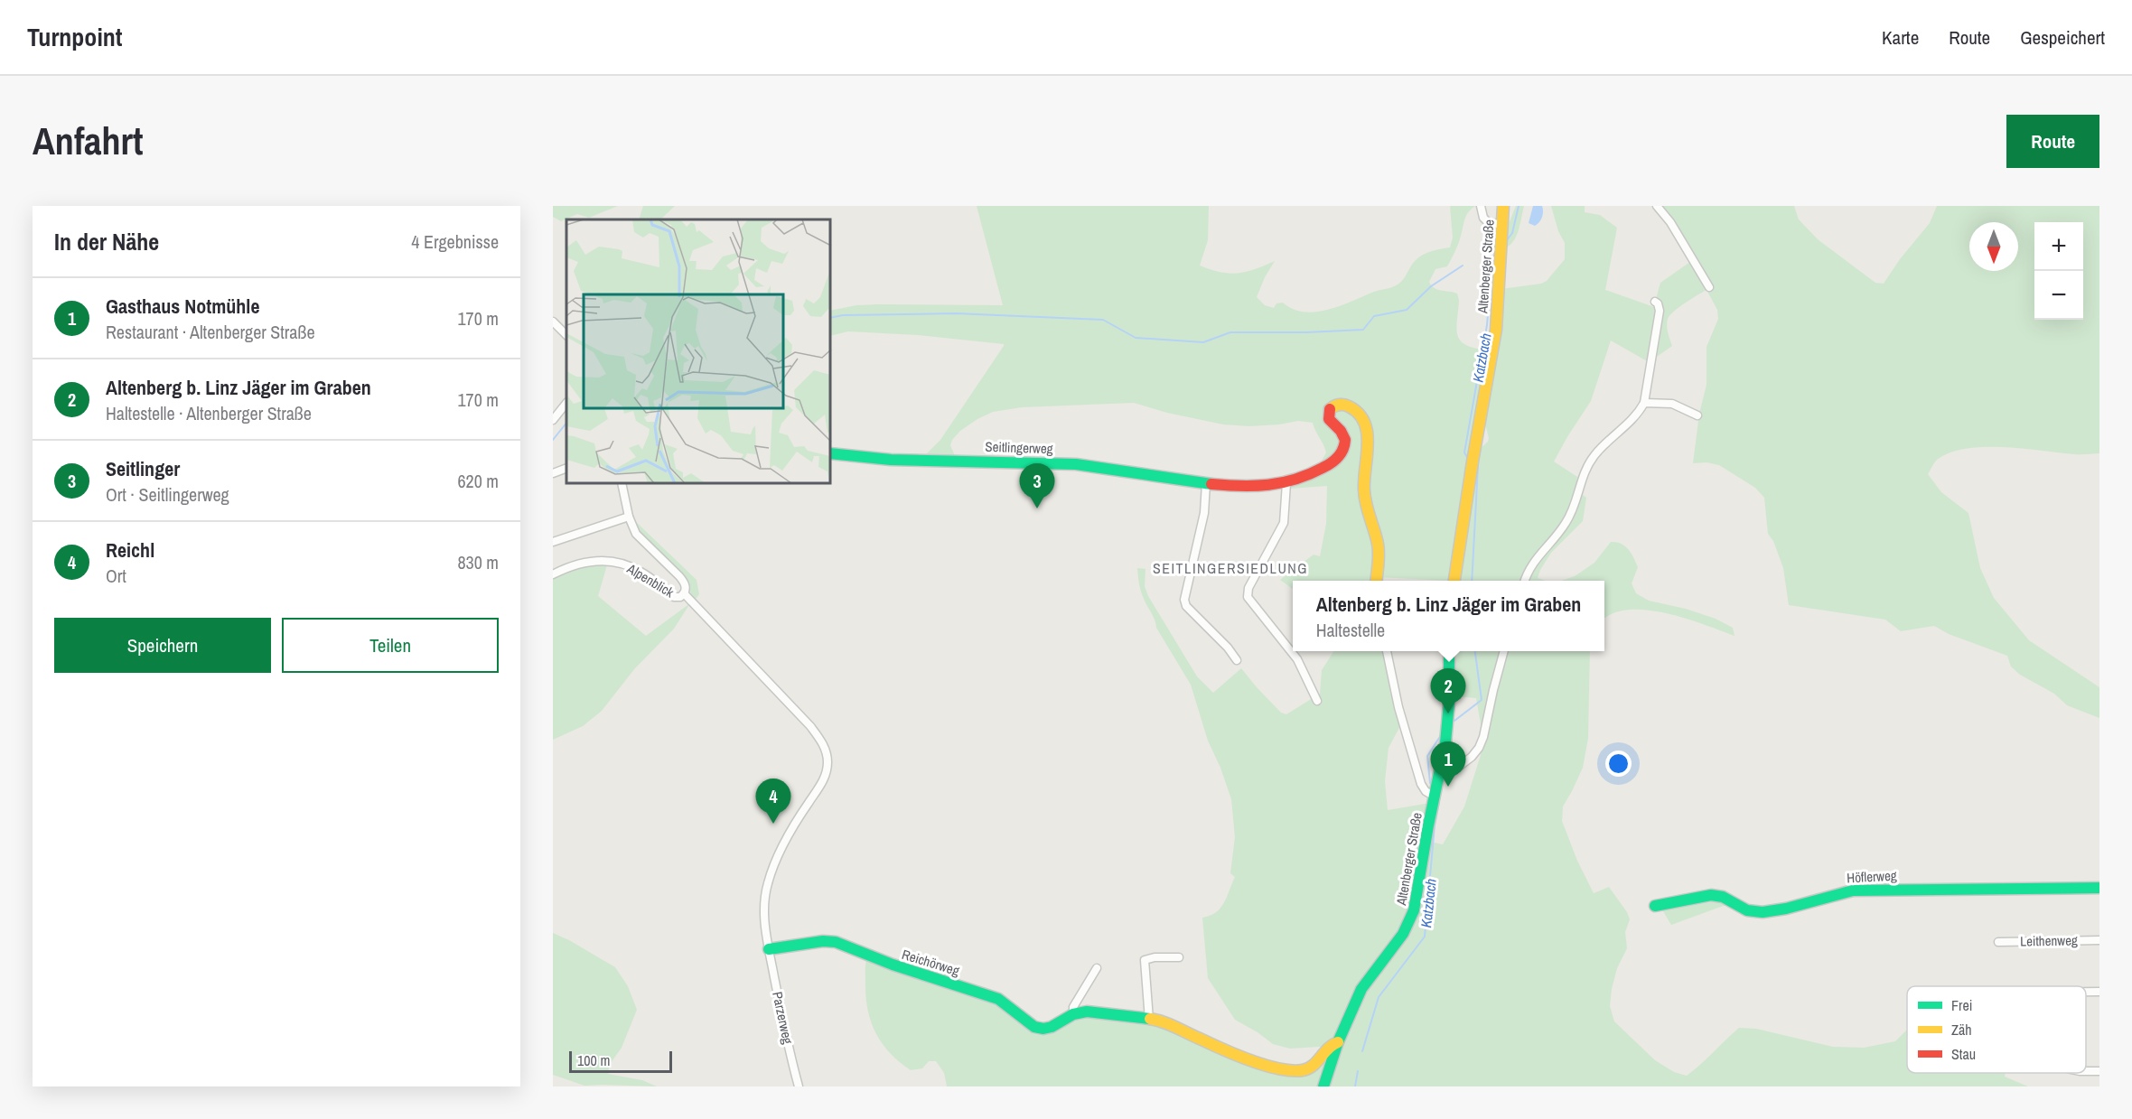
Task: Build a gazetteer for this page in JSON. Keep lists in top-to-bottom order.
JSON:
{
  "streets": {
    "street": [
      "Altenberger Straße",
      "Seitlingerweg",
      "Alpenblick",
      "Höflerweg",
      "Leithenweg",
      "Reichörweg",
      "Parzerweg"
    ]
  },
  "crossings": [
    ["Altenberger Straße", "Reichörweg"],
    ["Alpenblick", "Parzerweg"],
    ["Reichörweg", "Parzerweg"]
  ],
  "districts": ["SEITLINGERSIEDLUNG"],
  "water": ["Katzbach"],
  "legend": ["Frei", "Zäh", "Stau"],
  "scale_bar": "100 m",
  "north": "bottom",
  "page": {
    "header": "Turnpoint",
    "nav": ["Karte", "Route", "Gespeichert"],
    "buttons": [
      "Route",
      ["Speichern", "Teilen"]
    ],
    "title": "Anfahrt",
    "heading": ["In der Nähe", "4 Ergebnisse"],
    "map_buttons": ["+", "−"],
    "list": [
      {
        "mark": "1",
        "name": "Gasthaus Notmühle",
        "note": "Restaurant · Altenberger Straße",
        "value": "170 m"
      },
      {
        "mark": "2",
        "name": "Altenberg b. Linz Jäger im Graben",
        "note": "Haltestelle · Altenberger Straße",
        "value": "170 m"
      },
      {
        "mark": "3",
        "name": "Seitlinger",
        "note": "Ort · Seitlingerweg",
        "value": "620 m"
      },
      {
        "mark": "4",
        "name": "Reichl",
        "note": "Ort",
        "value": "830 m"
      }
    ],
    "pins": [
      "3",
      "2",
      "1",
      "4"
    ],
    "popup": ["Altenberg b. Linz Jäger im Graben", "Haltestelle"],
    "scale": "100 m"
  }
}
